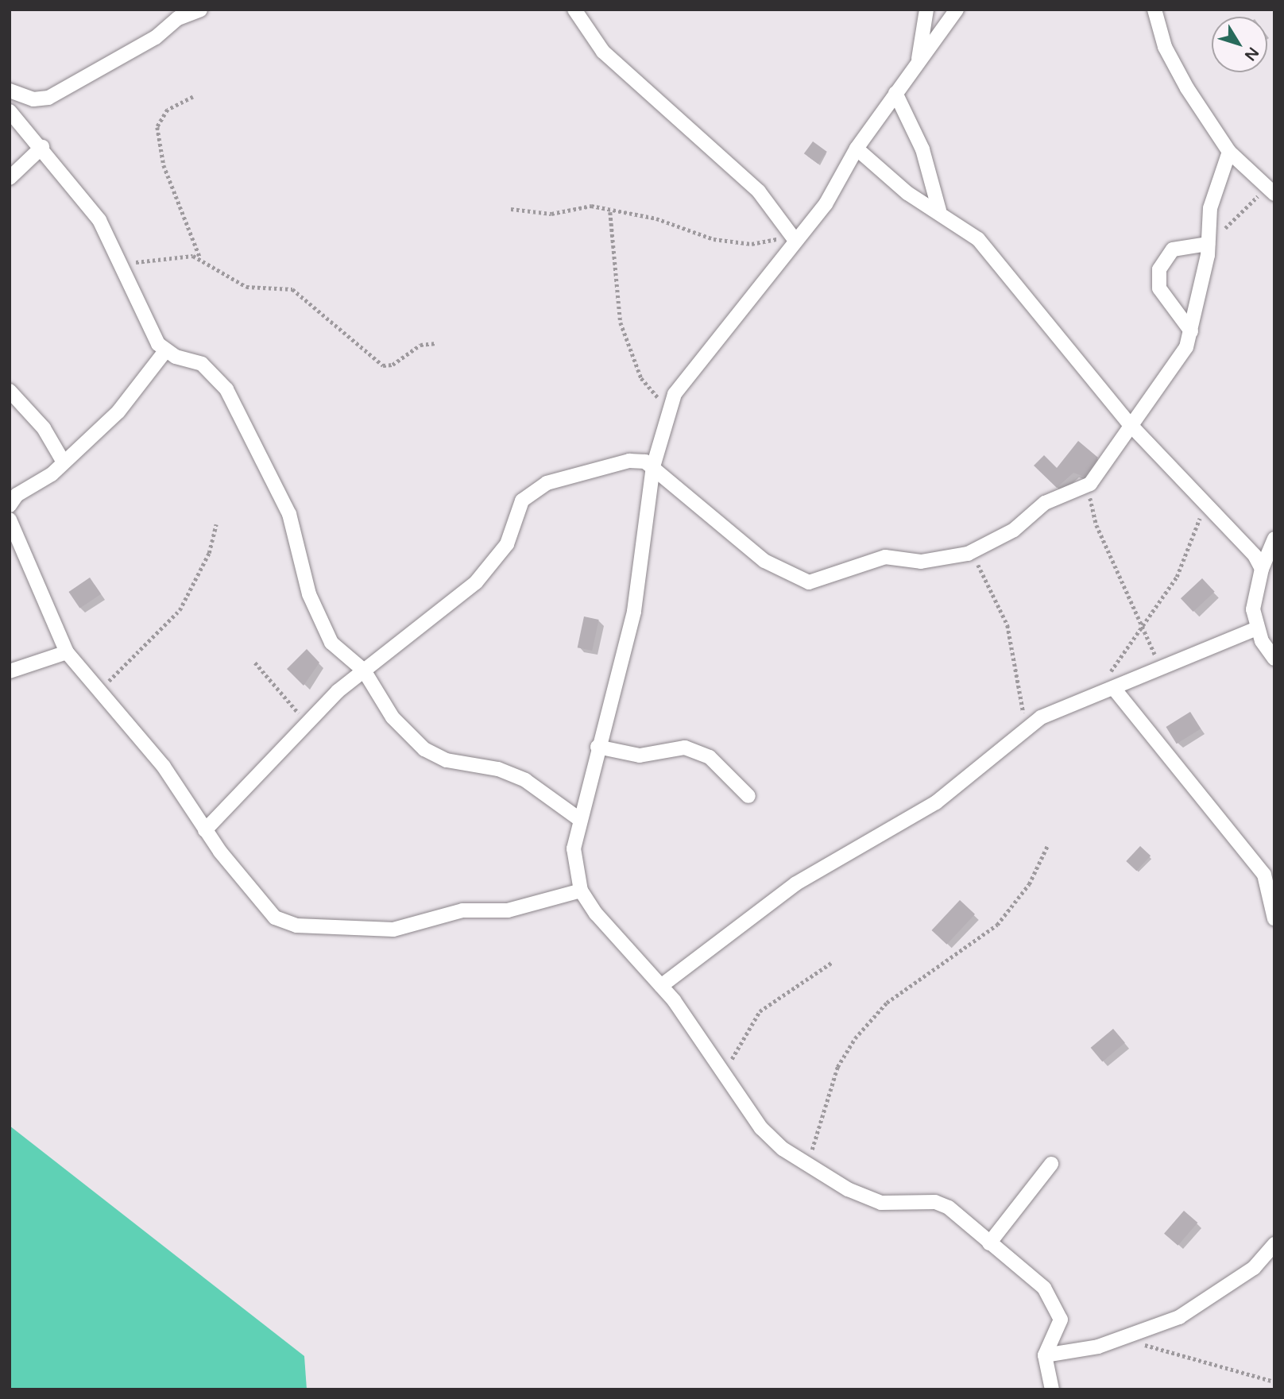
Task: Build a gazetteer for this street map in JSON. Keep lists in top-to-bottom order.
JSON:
{
  "north": "bottom right"
}
